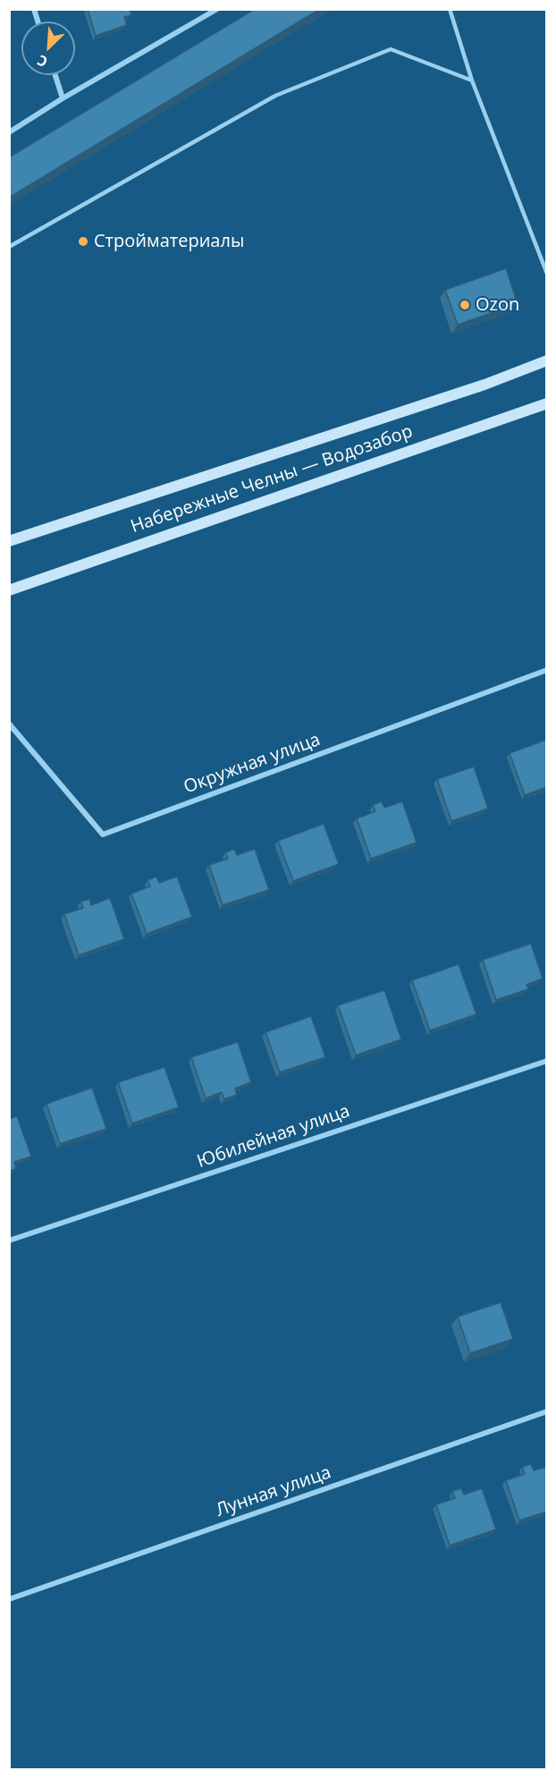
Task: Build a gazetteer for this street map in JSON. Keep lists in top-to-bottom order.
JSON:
{
  "streets": {
    "main road": ["Набережные Челны — Водозабор"],
    "street": ["Окружная улица", "Юбилейная улица", "Лунная улица"]
  },
  "places": ["Стройматериалы", "Ozon"],
  "north": "bottom left"
}
